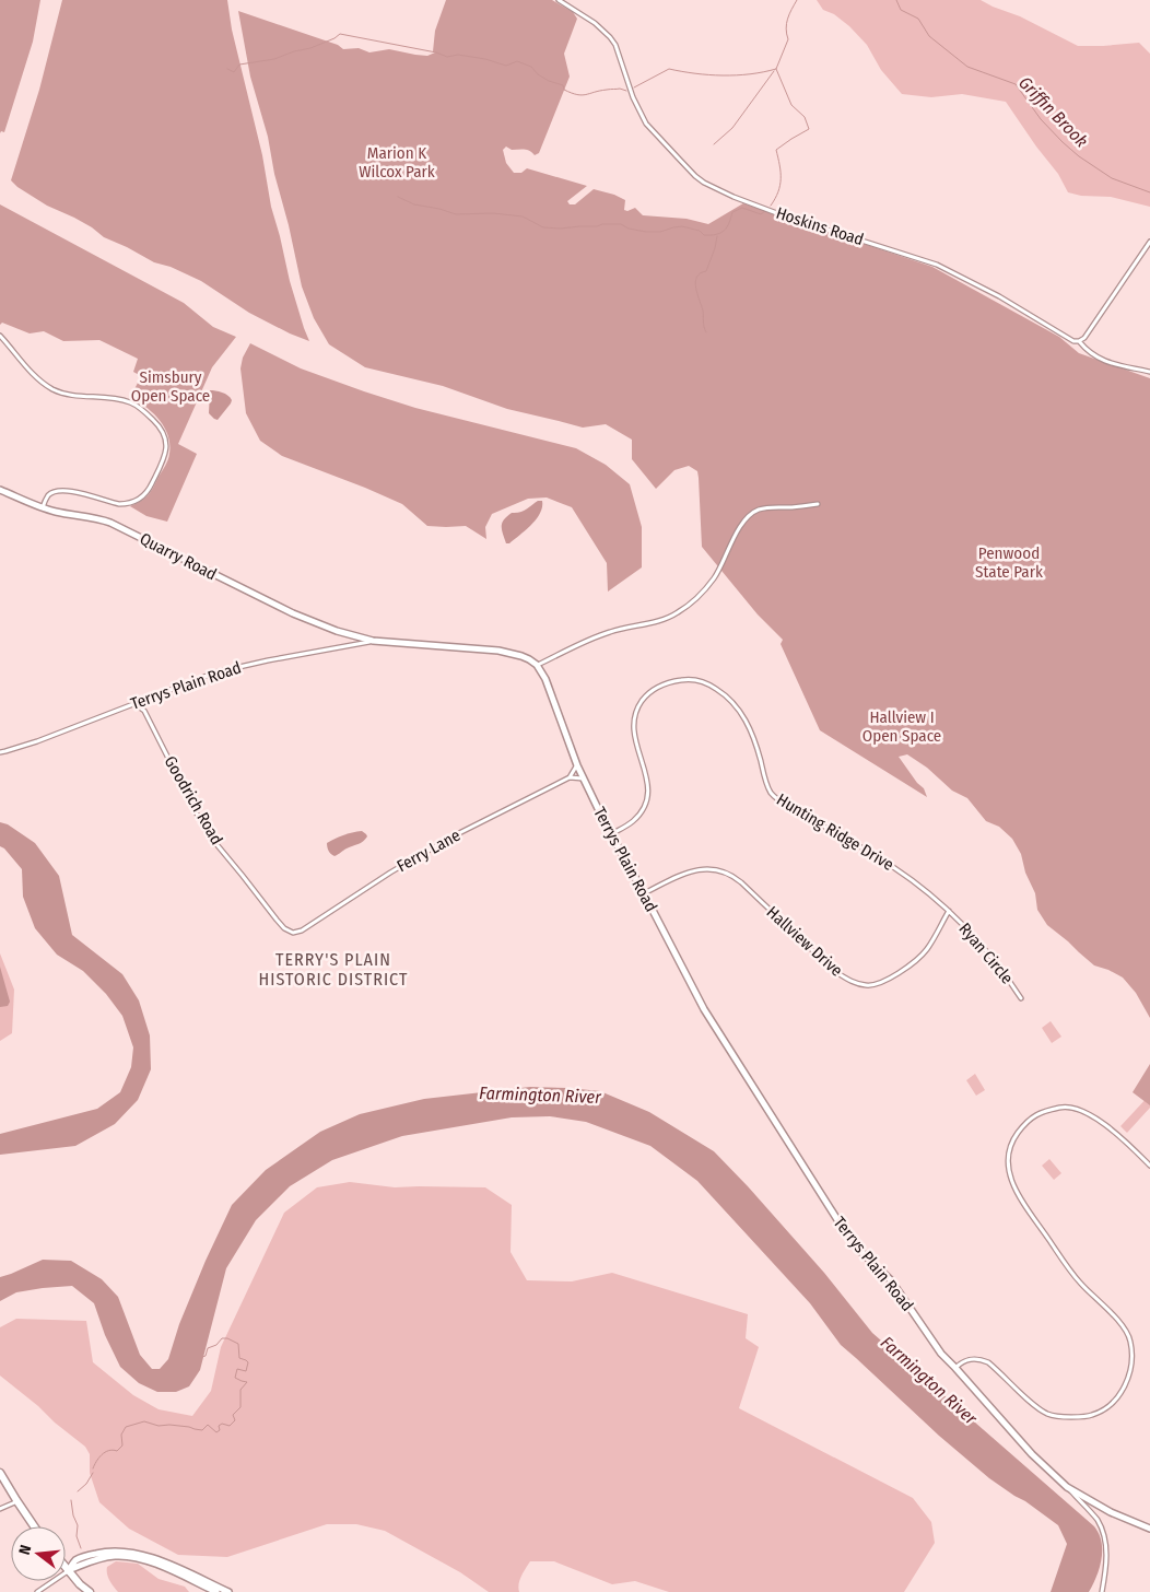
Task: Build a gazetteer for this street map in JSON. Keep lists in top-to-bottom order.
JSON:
{
  "streets": {
    "street": [
      "Hoskins Road",
      "Quarry Road",
      "Terrys Plain Road",
      "Goodrich Road",
      "Hunting Ridge Drive",
      "Ferry Lane",
      "Hallview Drive",
      "Ryan Circle"
    ]
  },
  "crossings": [
    ["Quarry Road", "Terrys Plain Road"],
    ["Terrys Plain Road", "Goodrich Road"],
    ["Terrys Plain Road", "Hunting Ridge Drive"],
    ["Terrys Plain Road", "Hallview Drive"],
    ["Goodrich Road", "Ferry Lane"],
    ["Hunting Ridge Drive", "Hallview Drive"],
    ["Hunting Ridge Drive", "Ryan Circle"],
    ["Hallview Drive", "Ryan Circle"]
  ],
  "districts": ["TERRY'S PLAIN HISTORIC DISTRICT"],
  "water": ["Griffin Brook", "Farmington River"],
  "parks": [
    "Marion K Wilcox Park",
    "Simsbury Open Space",
    "Penwood State Park",
    "Hallview I Open Space"
  ],
  "north": "left"
}
